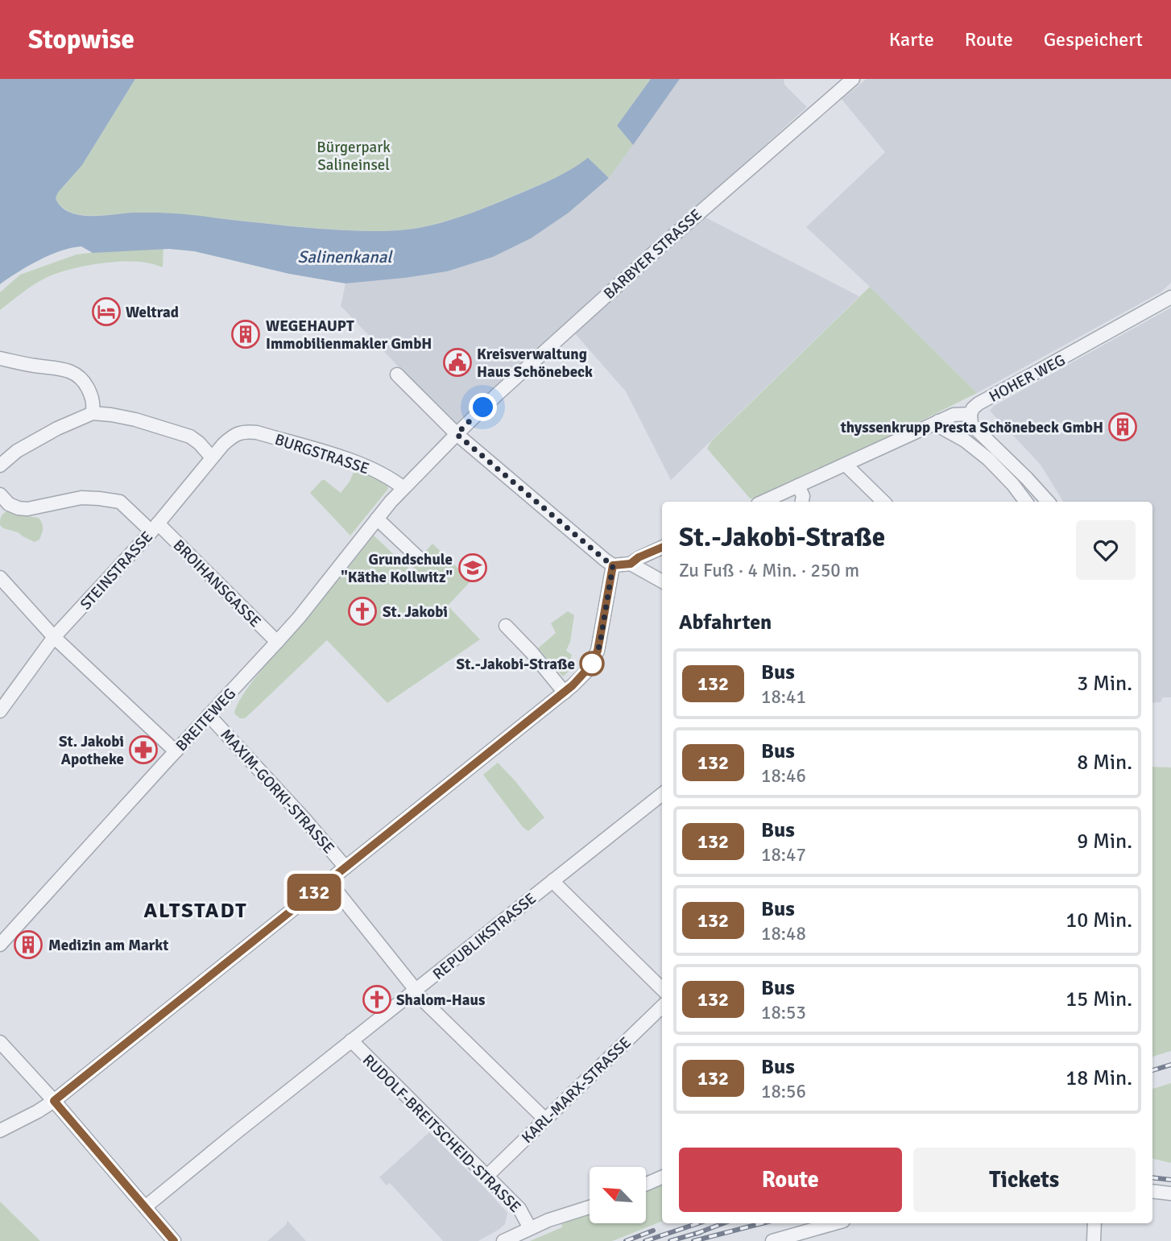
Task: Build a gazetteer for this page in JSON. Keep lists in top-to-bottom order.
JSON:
{
  "streets": {
    "street": [
      "BARBYER STRASSE",
      "HOHER WEG",
      "BURGSTRASSE",
      "STEINSTRASSE",
      "BROIHANSGASSE",
      "BREITEWEG",
      "MAXIM-GORKI-STRASSE",
      "REPUBLIKSTRASSE",
      "KARL-MARX-STRASSE",
      "RUDOLF-BREITSCHEID-STRASSE"
    ]
  },
  "crossings": [
    ["BARBYER STRASSE", "BURGSTRASSE"],
    ["BARBYER STRASSE", "BREITEWEG"],
    ["BURGSTRASSE", "STEINSTRASSE"],
    ["BURGSTRASSE", "BREITEWEG"],
    ["STEINSTRASSE", "BROIHANSGASSE"],
    ["BROIHANSGASSE", "BREITEWEG"],
    ["BREITEWEG", "MAXIM-GORKI-STRASSE"],
    ["REPUBLIKSTRASSE", "RUDOLF-BREITSCHEID-STRASSE"],
    ["KARL-MARX-STRASSE", "RUDOLF-BREITSCHEID-STRASSE"]
  ],
  "districts": ["ALTSTADT"],
  "water": ["Salinenkanal"],
  "parks": ["Bürgerpark Salineinsel"],
  "places": {
    "hotel": ["Weltrad"],
    "building": ["WEGEHAUPT Immobilienmakler GmbH", "thyssenkrupp Presta Schönebeck GmbH", "Medizin am Markt"],
    "public building": ["Kreisverwaltung Haus Schönebeck"],
    "school or university": ["Grundschule \"Käthe Kollwitz\""],
    "church": ["St. Jakobi", "Shalom-Haus"],
    "other": ["St.-Jakobi-Straße"],
    "pharmacy": ["St. Jakobi Apotheke"]
  },
  "lines": ["bus line 132"],
  "north": "top left",
  "page": {
    "header": "Stopwise",
    "nav": ["Karte", "Route", "Gespeichert"],
    "on_map": "132",
    "heading": [
      ["St.-Jakobi-Straße", "Zu Fuß · 4 Min. · 250 m"],
      "Abfahrten"
    ],
    "list": [
      {
        "mark": "132",
        "name": "Bus",
        "note": "18:41",
        "value": "3 Min."
      },
      {
        "mark": "132",
        "name": "Bus",
        "note": "18:46",
        "value": "8 Min."
      },
      {
        "mark": "132",
        "name": "Bus",
        "note": "18:47",
        "value": "9 Min."
      },
      {
        "mark": "132",
        "name": "Bus",
        "note": "18:48",
        "value": "10 Min."
      },
      {
        "mark": "132",
        "name": "Bus",
        "note": "18:53",
        "value": "15 Min."
      },
      {
        "mark": "132",
        "name": "Bus",
        "note": "18:56",
        "value": "18 Min."
      }
    ],
    "buttons": ["Route", "Tickets"]
  }
}
